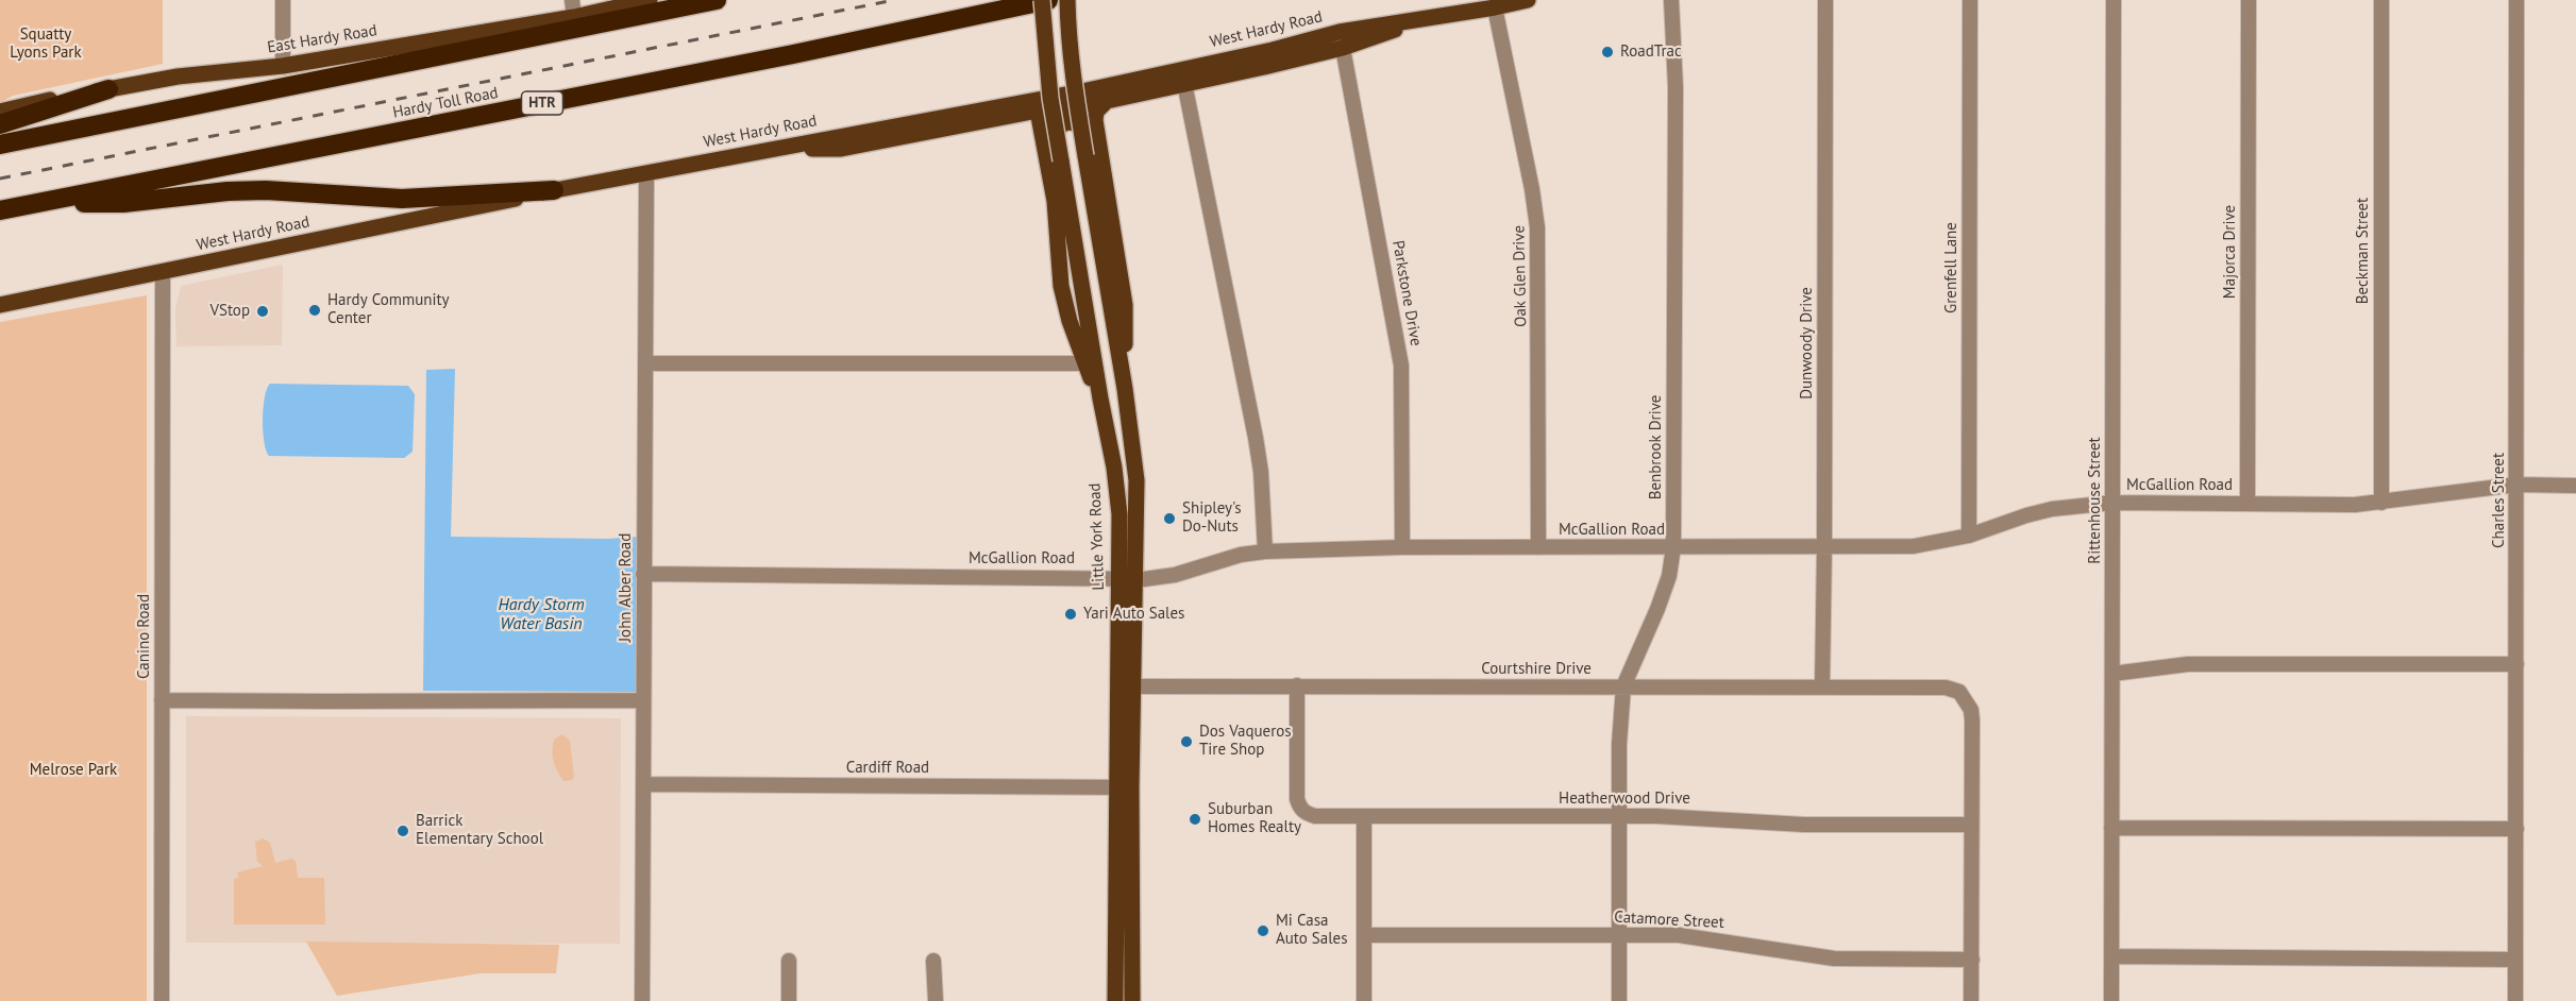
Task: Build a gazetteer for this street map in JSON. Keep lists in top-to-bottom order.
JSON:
{
  "streets": {
    "highway": ["Hardy Toll Road", "HTR"],
    "main road": ["West Hardy Road", "East Hardy Road", "Little York Road"],
    "street": [
      "Beckman Street",
      "Majorca Drive",
      "Grenfell Lane",
      "Oak Glen Drive",
      "Parkstone Drive",
      "Dunwoody Drive",
      "Benbrook Drive",
      "McGallion Road",
      "Rittenhouse Street",
      "Charles Street",
      "John Alber Road",
      "Canino Road",
      "Courtshire Drive",
      "Cardiff Road",
      "Heatherwood Drive",
      "Catamore Street"
    ]
  },
  "crossings": [
    ["West Hardy Road", "Oak Glen Drive"],
    ["West Hardy Road", "Little York Road"],
    ["West Hardy Road", "John Alber Road"],
    ["West Hardy Road", "Canino Road"],
    ["Beckman Street", "McGallion Road"],
    ["Majorca Drive", "McGallion Road"],
    ["Grenfell Lane", "McGallion Road"],
    ["Oak Glen Drive", "McGallion Road"],
    ["Parkstone Drive", "McGallion Road"],
    ["Dunwoody Drive", "McGallion Road"],
    ["Dunwoody Drive", "Courtshire Drive"],
    ["Benbrook Drive", "McGallion Road"],
    ["Benbrook Drive", "Courtshire Drive"],
    ["Benbrook Drive", "Heatherwood Drive"],
    ["Benbrook Drive", "Catamore Street"],
    ["McGallion Road", "Rittenhouse Street"],
    ["McGallion Road", "Charles Street"],
    ["McGallion Road", "Little York Road"],
    ["McGallion Road", "John Alber Road"],
    ["Little York Road", "Courtshire Drive"],
    ["Little York Road", "Cardiff Road"],
    ["John Alber Road", "Cardiff Road"],
    ["Courtshire Drive", "Heatherwood Drive"]
  ],
  "water": ["Hardy Storm Water Basin"],
  "parks": ["Squatty Lyons Park", "Melrose Park"],
  "places": [
    "RoadTrac",
    "Hardy Community Center",
    "VStop",
    "Shipley's Do-Nuts",
    "Yari Auto Sales",
    "Dos Vaqueros Tire Shop",
    "Suburban Homes Realty",
    "Barrick Elementary School",
    "Mi Casa Auto Sales"
  ]
}
